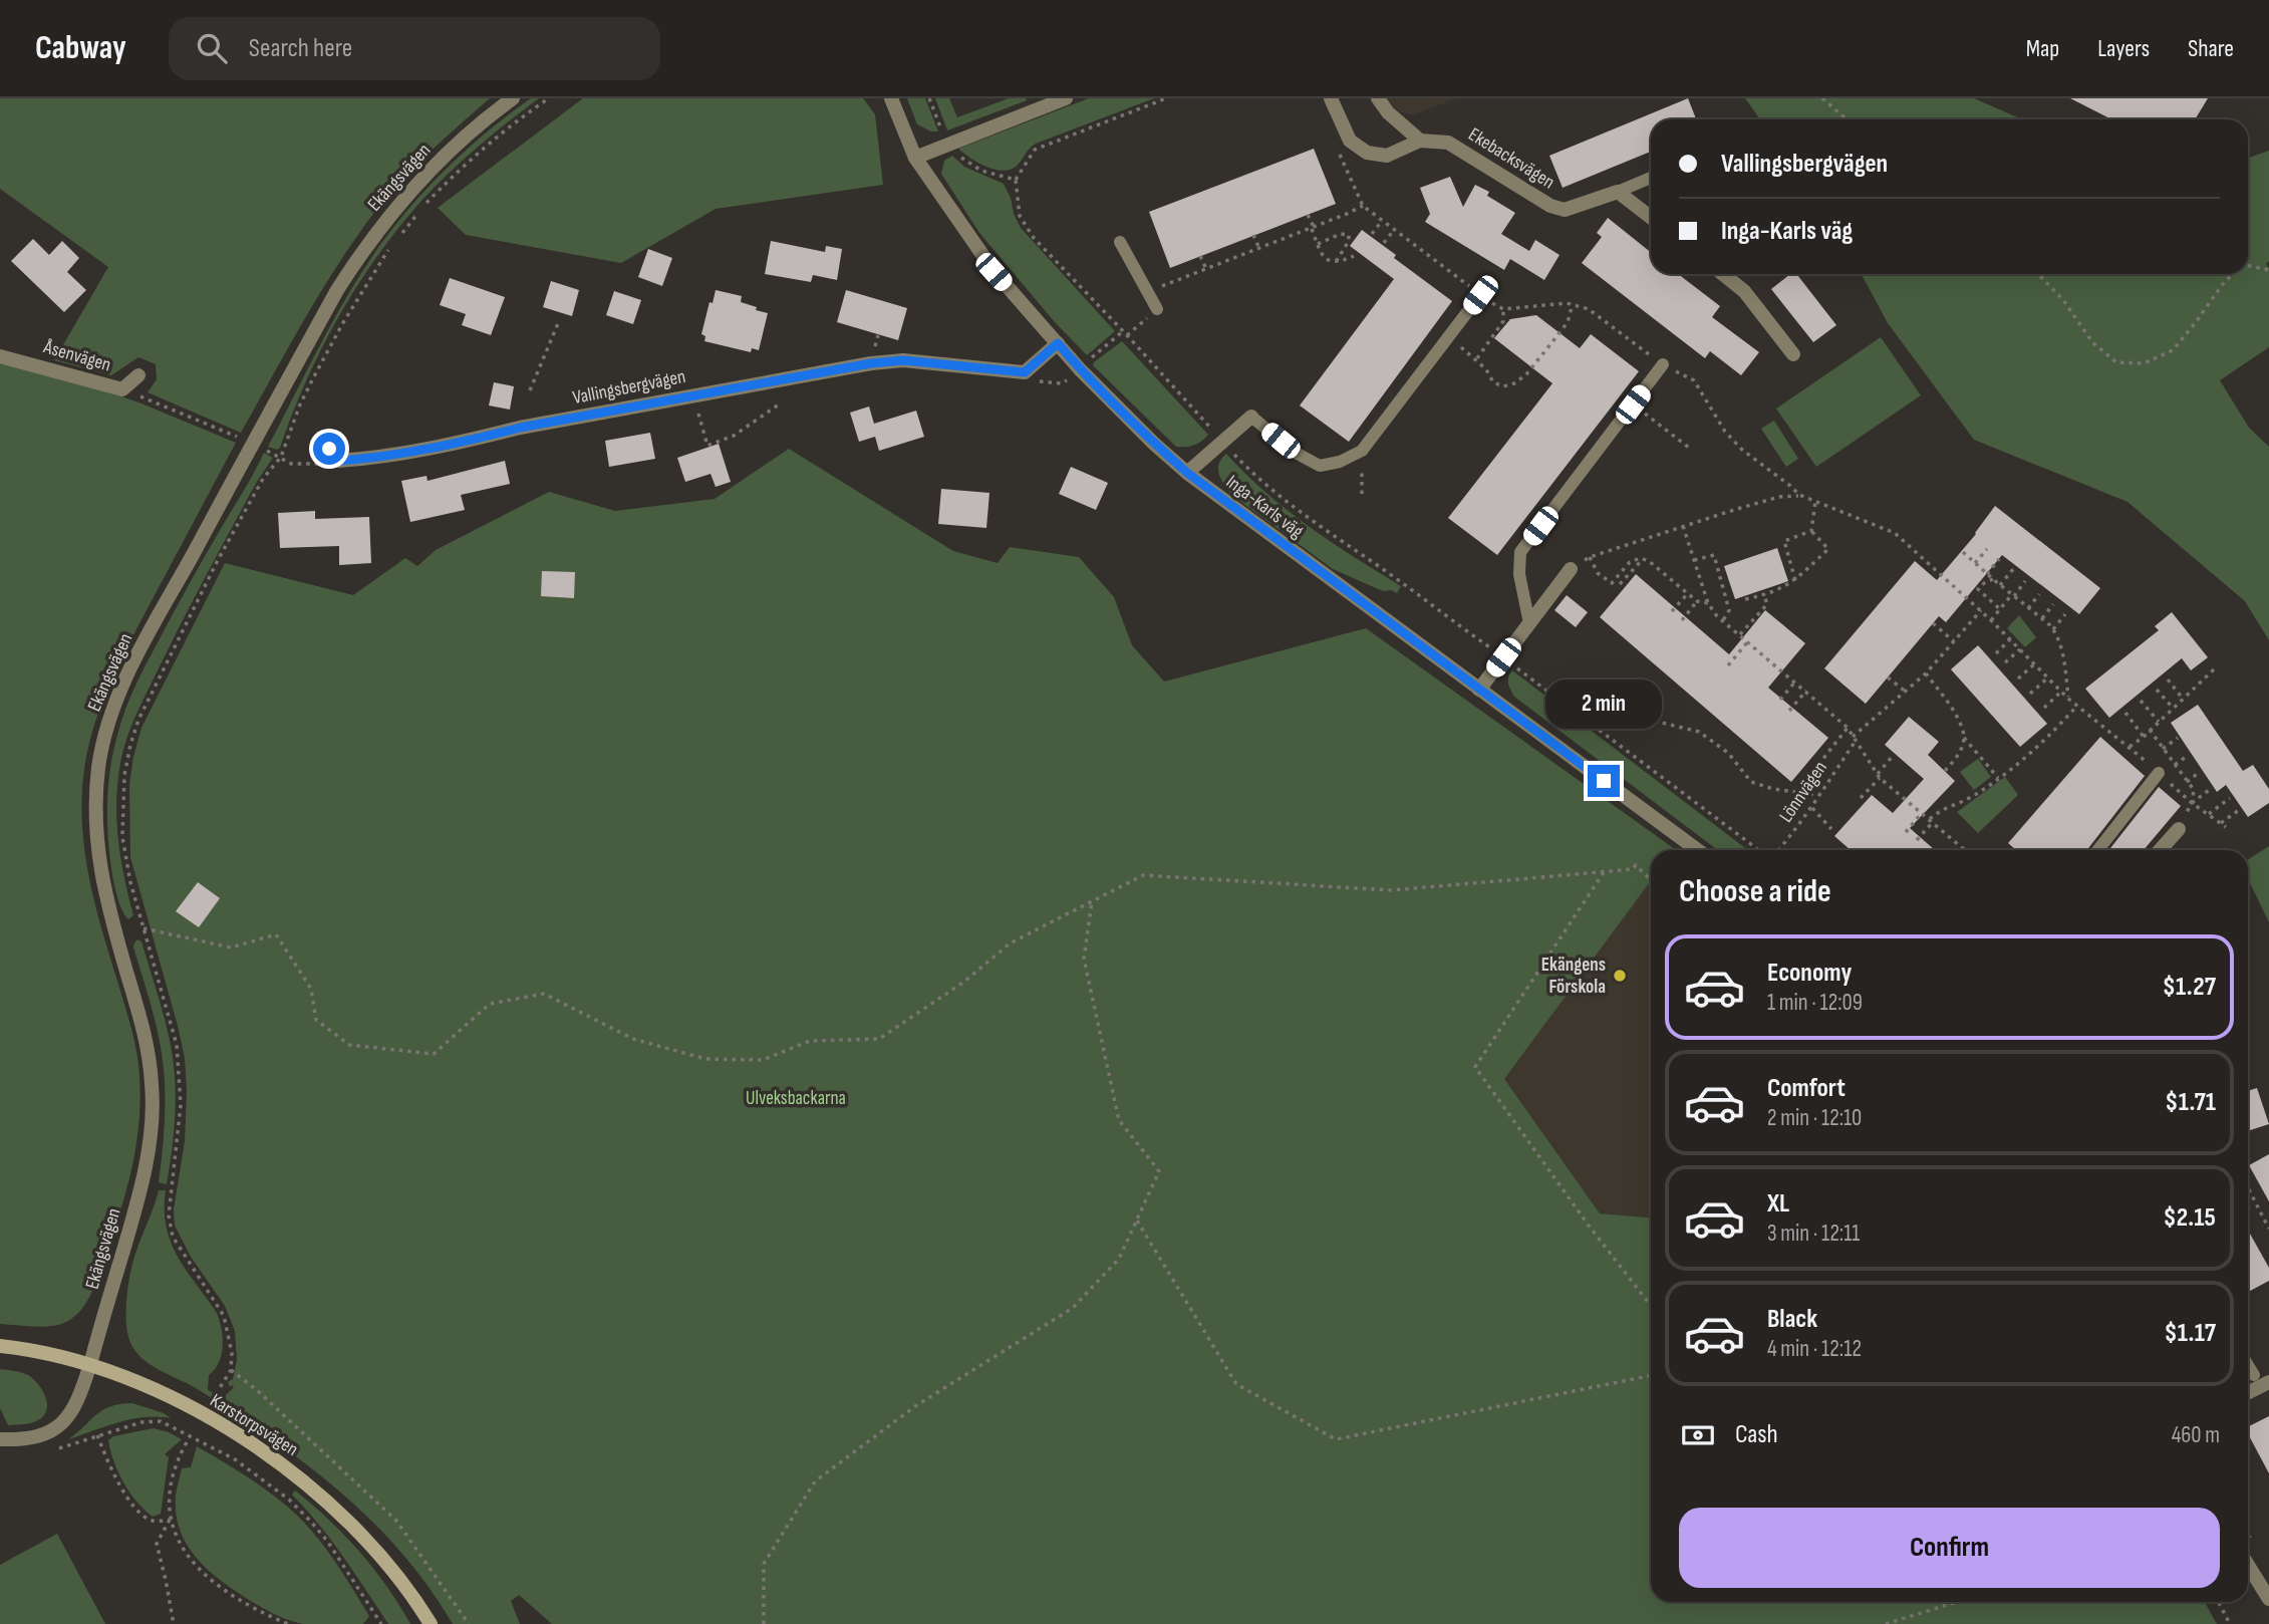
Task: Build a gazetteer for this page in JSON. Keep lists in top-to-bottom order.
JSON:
{
  "streets": {
    "main road": ["Karstorpsvägen"],
    "street": [
      "Ekebacksvägen",
      "Ekängsvägen",
      "Åsenvägen",
      "Vallingsbergvägen",
      "Inga-Karls väg"
    ],
    "path": ["Lönnvägen"]
  },
  "crossings": [
    ["Ekängsvägen", "Karstorpsvägen"]
  ],
  "parks": ["Ulveksbackarna"],
  "places": ["Ekängens Förskola"],
  "page": {
    "header": "Cabway",
    "search": "Search here",
    "nav": ["Map", "Layers", "Share"],
    "banner": ["Vallingsbergvägen", "Inga-Karls väg"],
    "bubble": "2 min",
    "heading": "Choose a ride",
    "list": [
      {
        "name": "Economy",
        "note": "1 min · 12:09",
        "value": "$1.27"
      },
      {
        "name": "Comfort",
        "note": "2 min · 12:10",
        "value": "$1.71"
      },
      {
        "name": "XL",
        "note": "3 min · 12:11",
        "value": "$2.15"
      },
      {
        "name": "Black",
        "note": "4 min · 12:12",
        "value": "$1.17"
      }
    ],
    "pay": ["Cash", "460 m"],
    "buttons": "Confirm"
  }
}
